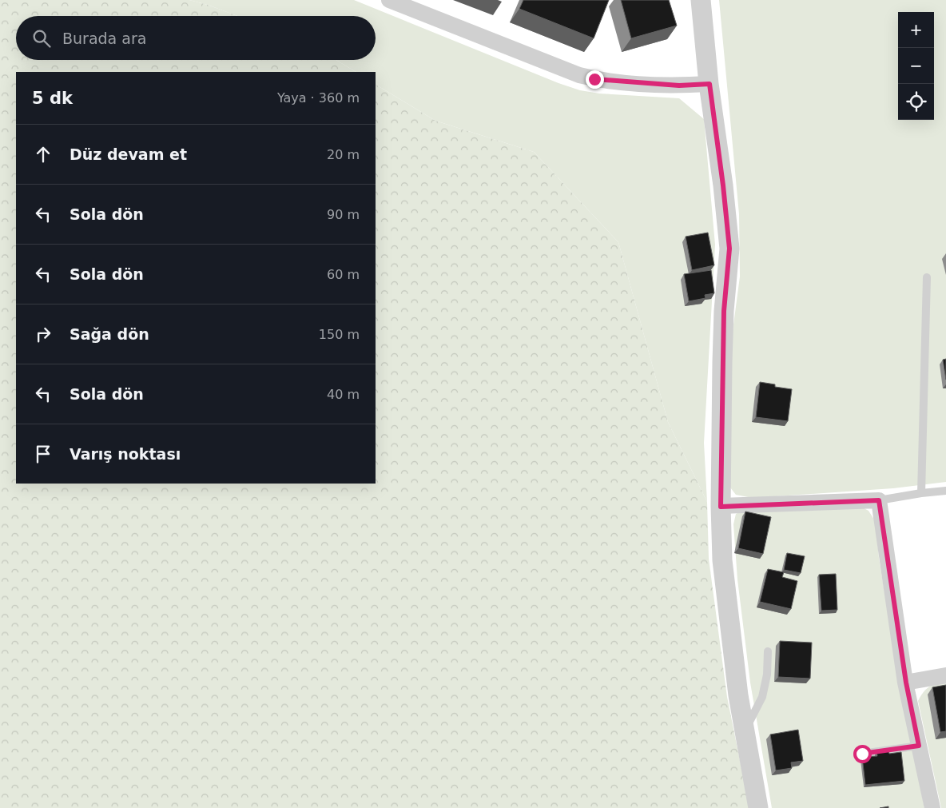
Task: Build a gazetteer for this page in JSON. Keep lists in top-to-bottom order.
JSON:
{
  "page": {
    "map_buttons": ["+", "−"],
    "search": "Burada ara",
    "heading": ["5 dk", "Yaya · 360 m"],
    "list": [
      ["Düz devam et", "20 m"],
      ["Sola dön", "90 m"],
      ["Sola dön", "60 m"],
      ["Sağa dön", "150 m"],
      ["Sola dön", "40 m"],
      "Varış noktası"
    ]
  }
}
